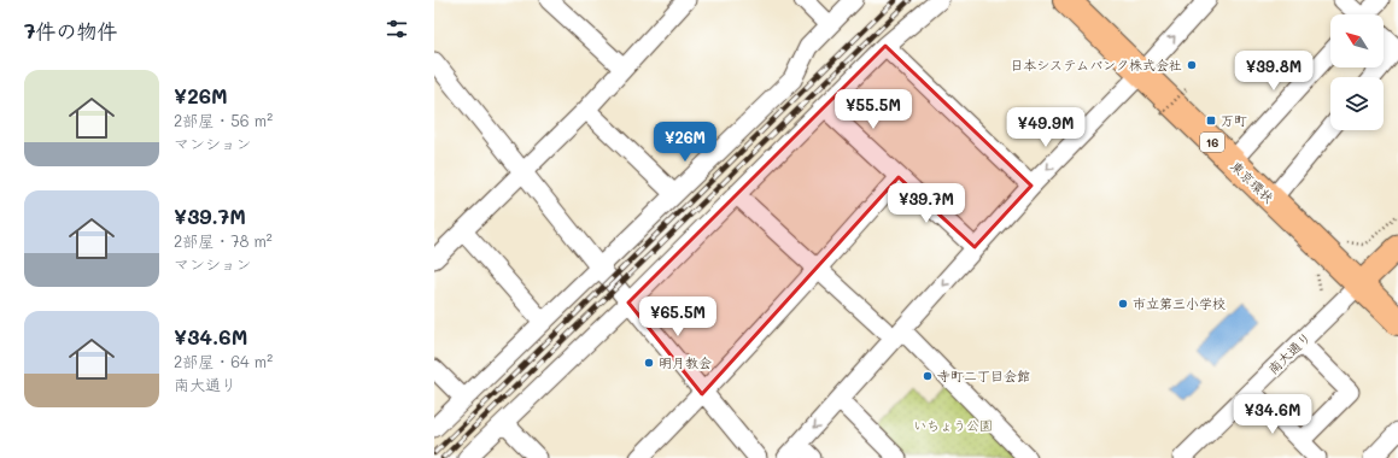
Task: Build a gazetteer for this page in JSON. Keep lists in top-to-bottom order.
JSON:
{
  "streets": {
    "highway": ["16", "東京環状"],
    "main road": ["南大通り"]
  },
  "crossings": [
    ["東京環状", "南大通り"]
  ],
  "parks": ["いちょう公園"],
  "places": {
    "other": [
      "日本システムバンク株式会社",
      "市立第三小学校",
      "明月教会",
      "寺町二丁目会館"
    ],
    "transit": ["万町"]
  },
  "north": "top left",
  "page": {
    "heading": "7件の物件",
    "price": [
      "¥39.8M",
      "¥55.5M",
      "¥49.9M",
      "¥26M",
      "¥39.7M",
      "¥65.5M",
      "¥34.6M"
    ],
    "list": [
      {
        "name": "¥26M",
        "note": "2部屋 · 56 m² · マンション"
      },
      {
        "name": "¥39.7M",
        "note": "2部屋 · 78 m² · マンション"
      },
      {
        "name": "¥34.6M",
        "note": "2部屋 · 64 m² · 南大通り"
      }
    ]
  }
}
